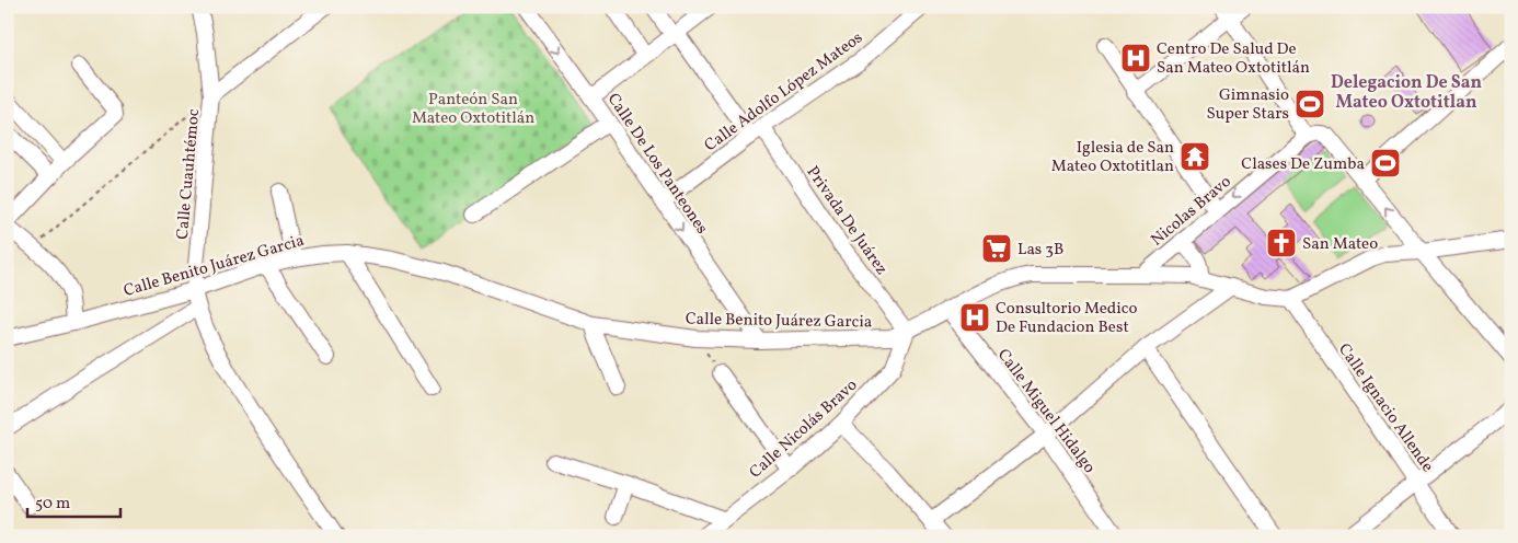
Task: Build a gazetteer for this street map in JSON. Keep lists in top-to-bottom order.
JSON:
{
  "streets": {
    "street": [
      "Calle Adolfo López Mateos",
      "Calle De Los Panteones",
      "Calle Cuauhtémoc",
      "Nicolas Bravo",
      "Privada De Juárez",
      "Calle Benito Juárez Garcia",
      "Calle Ignacio Allende",
      "Calle Miguel Hidalgo",
      "Calle Nicolás Bravo"
    ]
  },
  "crossings": [
    ["Calle Adolfo López Mateos", "Calle De Los Panteones"],
    ["Calle Adolfo López Mateos", "Privada De Juárez"],
    ["Calle De Los Panteones", "Calle Benito Juárez Garcia"],
    ["Calle Cuauhtémoc", "Calle Benito Juárez Garcia"],
    ["Nicolas Bravo", "Calle Benito Juárez Garcia"],
    ["Privada De Juárez", "Calle Benito Juárez Garcia"],
    ["Privada De Juárez", "Calle Nicolás Bravo"],
    ["Calle Benito Juárez Garcia", "Calle Ignacio Allende"],
    ["Calle Benito Juárez Garcia", "Calle Miguel Hidalgo"],
    ["Calle Benito Juárez Garcia", "Calle Nicolás Bravo"]
  ],
  "districts": ["Delegacion De San Mateo Oxtotitlan"],
  "parks": ["Panteón San Mateo Oxtotitlán"],
  "places": {
    "hospital": ["Centro De Salud De San Mateo Oxtotitlán", "Consultorio Medico De Fundacion Best"],
    "sports": ["Gimnasio Super Stars", "Clases De Zumba"],
    "temple": ["Iglesia de San Mateo Oxtotitlan"],
    "church": ["San Mateo"],
    "supermarket": ["Las 3B"]
  },
  "scale_bar": "50 m"
}
